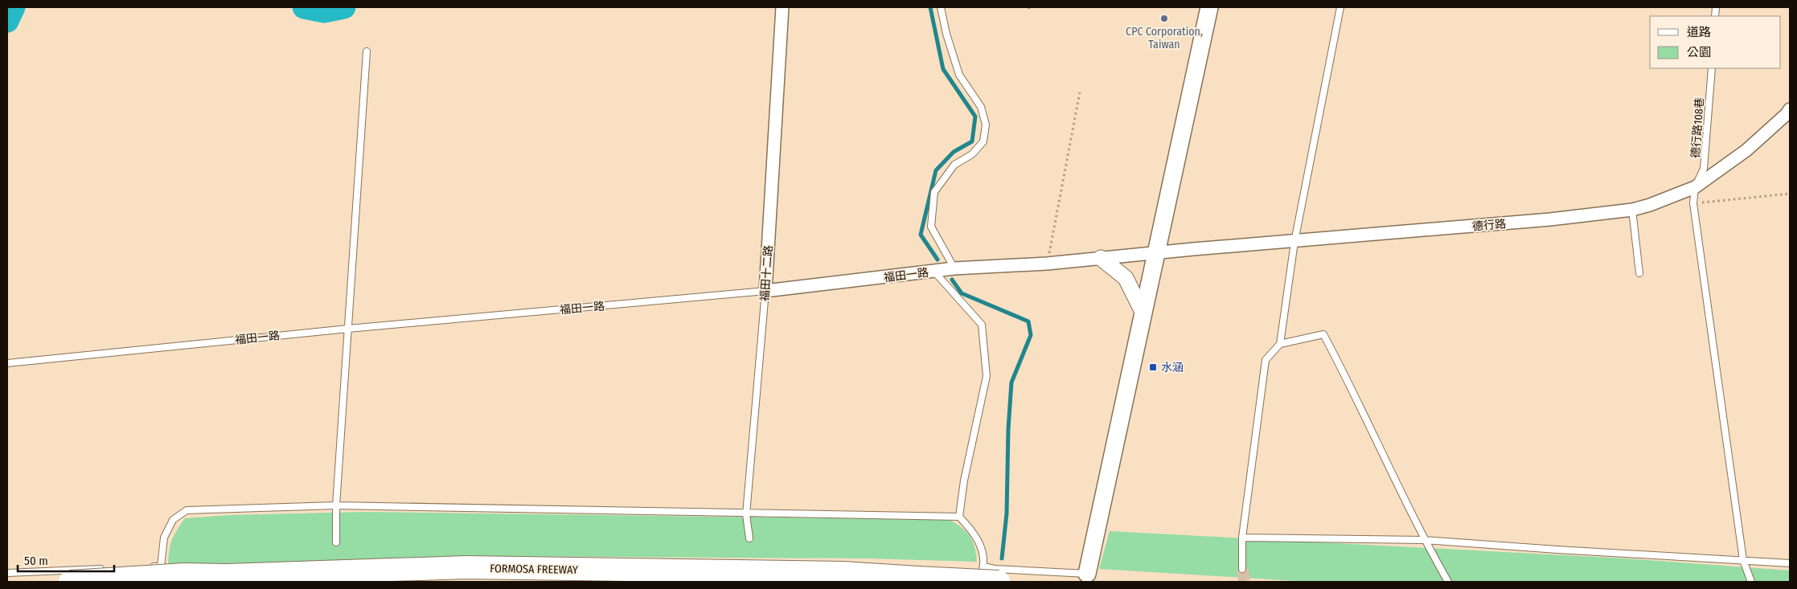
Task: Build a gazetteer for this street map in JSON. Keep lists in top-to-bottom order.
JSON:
{
  "streets": {
    "highway": ["FORMOSA FREEWAY"],
    "street": ["德行路", "福田十二路", "福田一路"],
    "lane": ["德行路108巷"]
  },
  "crossings": [
    ["德行路108巷", "德行路"],
    ["德行路", "福田一路"],
    ["福田十二路", "福田一路"]
  ],
  "places": {
    "other": ["CPC Corporation, Taiwan"],
    "transit": ["水涵"]
  },
  "legend": ["道路", "公園"],
  "scale_bar": "50 m"
}
